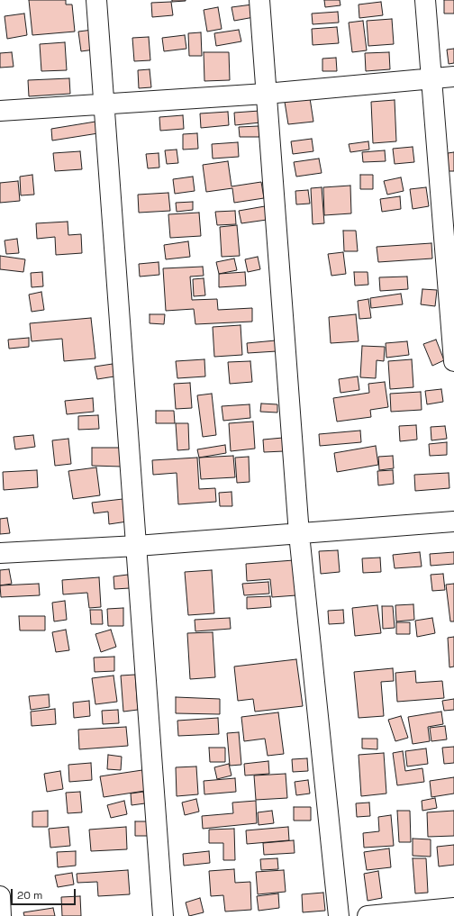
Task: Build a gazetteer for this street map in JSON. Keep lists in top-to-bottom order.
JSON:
{
  "scale_bar": "20 m"
}
